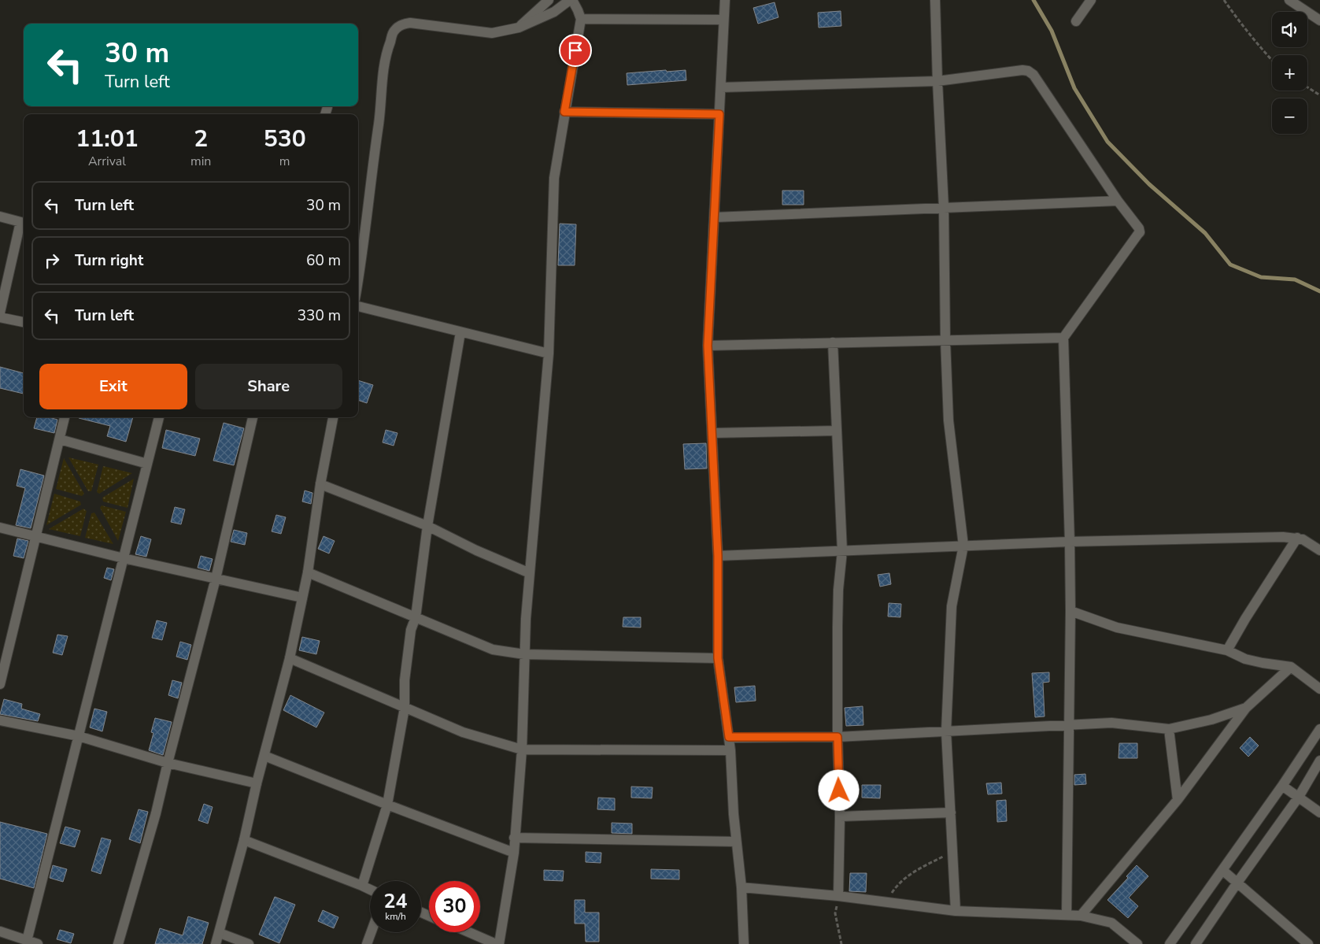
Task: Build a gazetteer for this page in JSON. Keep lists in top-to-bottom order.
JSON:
{
  "page": {
    "map_buttons": ["+", "−"],
    "turn": ["30 m", "Turn left"],
    "eta": [
      "11:01",
      "Arrival",
      "2",
      "min",
      "530",
      "m"
    ],
    "list": [
      {
        "name": "Turn left",
        "value": "30 m"
      },
      {
        "name": "Turn right",
        "value": "60 m"
      },
      {
        "name": "Turn left",
        "value": "330 m"
      }
    ],
    "buttons": ["Exit", "Share"],
    "speed": "24 km/h",
    "limit": "30"
  }
}
